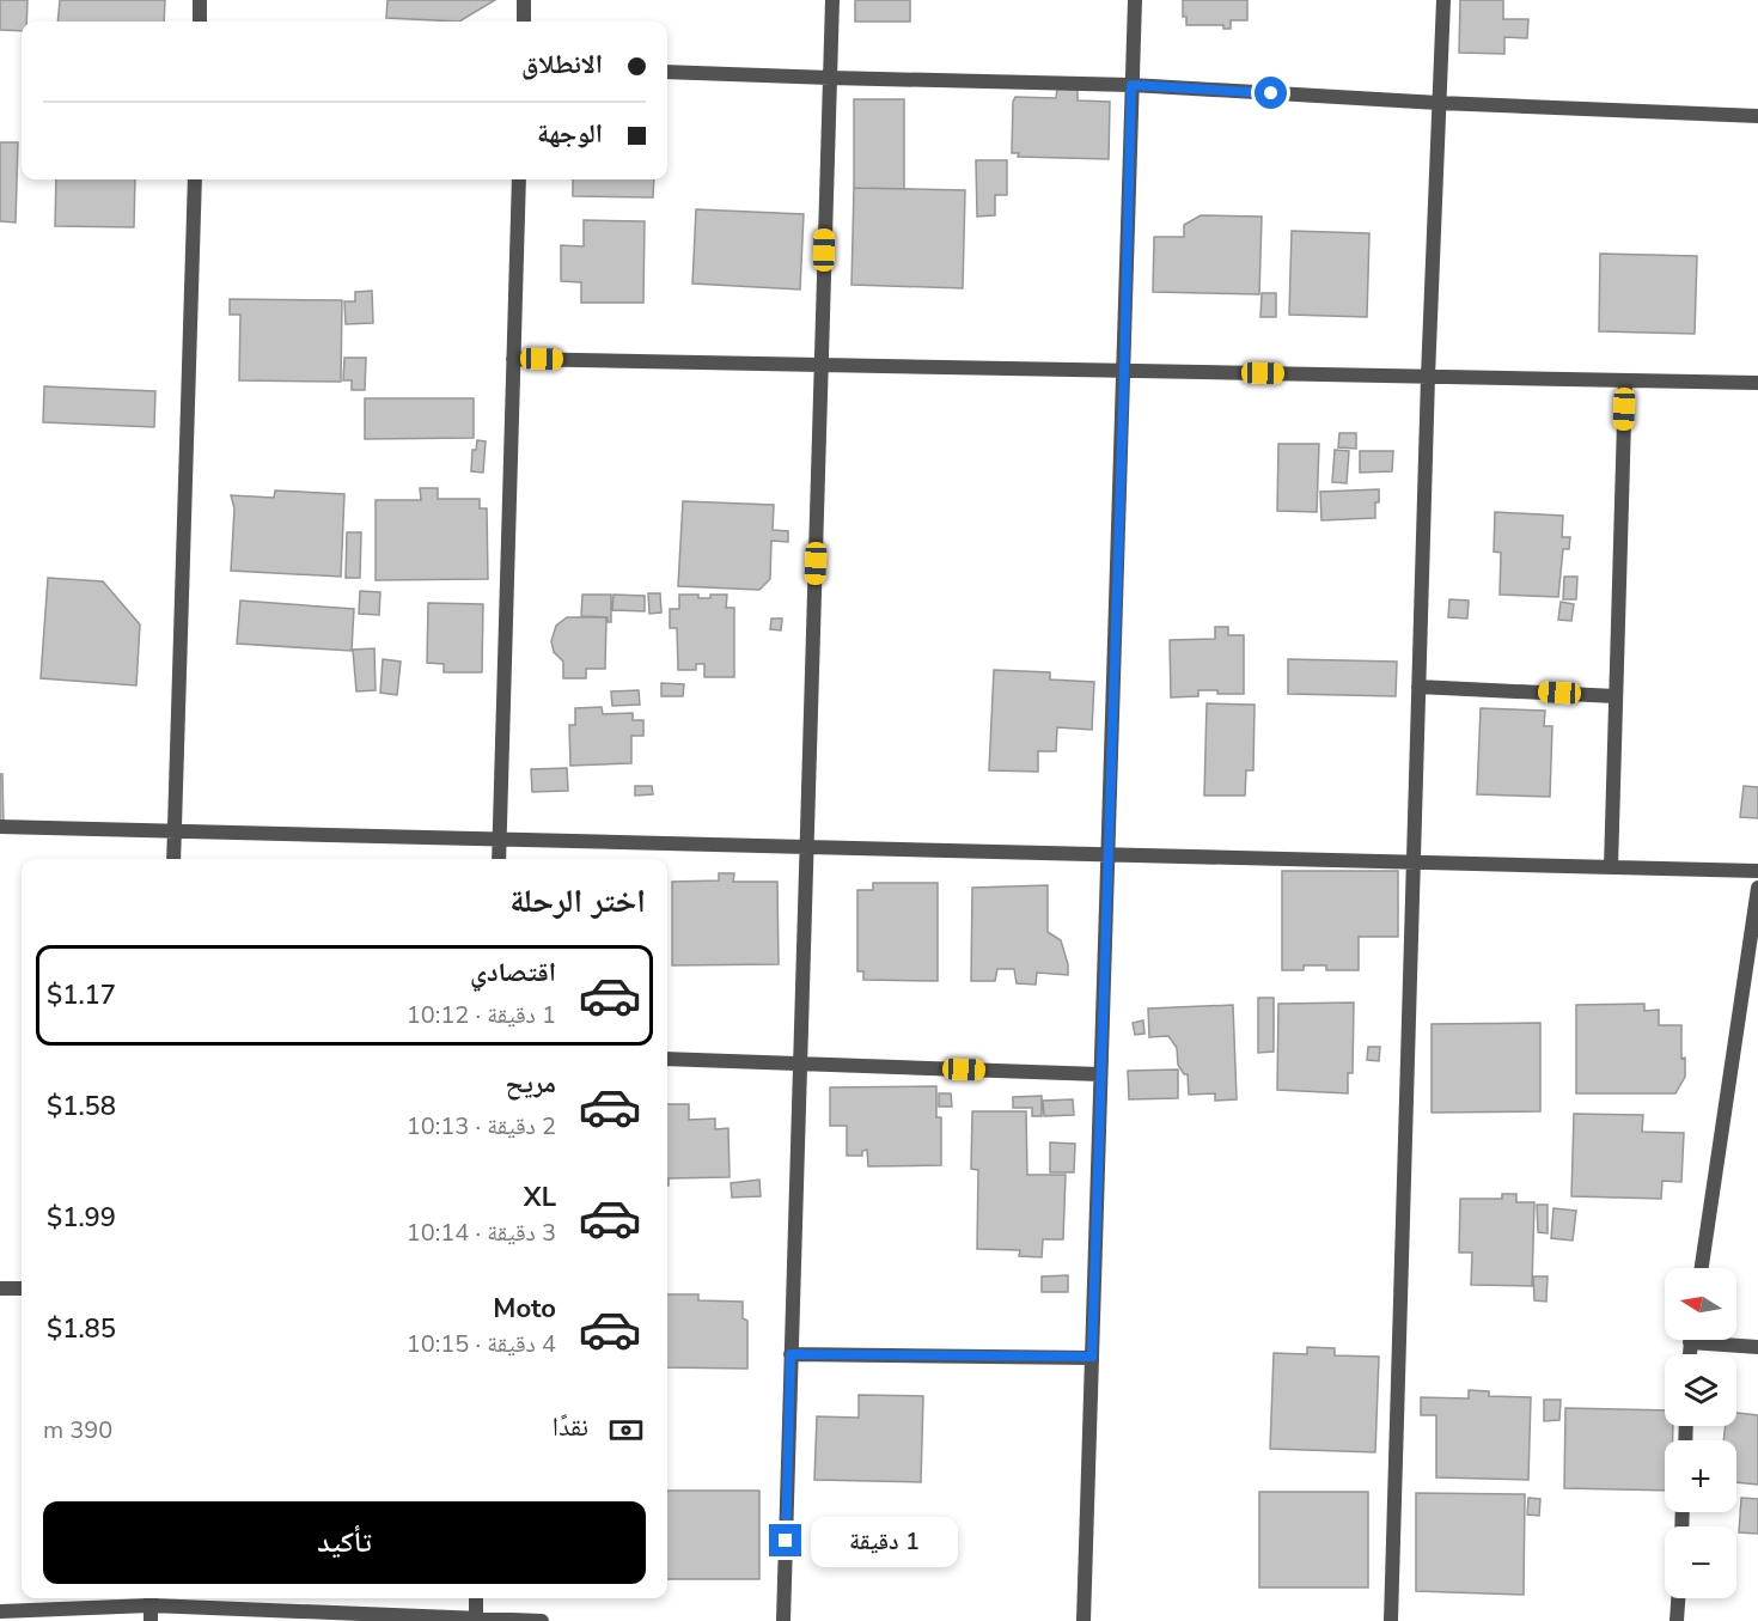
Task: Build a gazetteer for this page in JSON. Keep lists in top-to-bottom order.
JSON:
{
  "north": "left",
  "page": {
    "banner": ["الانطلاق", "الوجهة"],
    "heading": "اختر الرحلة",
    "list": [
      {
        "name": "اقتصادي",
        "note": "1 دقيقة · 10:12",
        "value": "$1.17"
      },
      {
        "name": "مريح",
        "note": "2 دقيقة · 10:13",
        "value": "$1.58"
      },
      {
        "name": "XL",
        "note": "3 دقيقة · 10:14",
        "value": "$1.99"
      },
      {
        "name": "Moto",
        "note": "4 دقيقة · 10:15",
        "value": "$1.85"
      }
    ],
    "map_buttons": ["+", "−"],
    "pay": ["نقدًا", "390 m"],
    "buttons": "تأكيد",
    "bubble": "1 دقيقة"
  }
}
